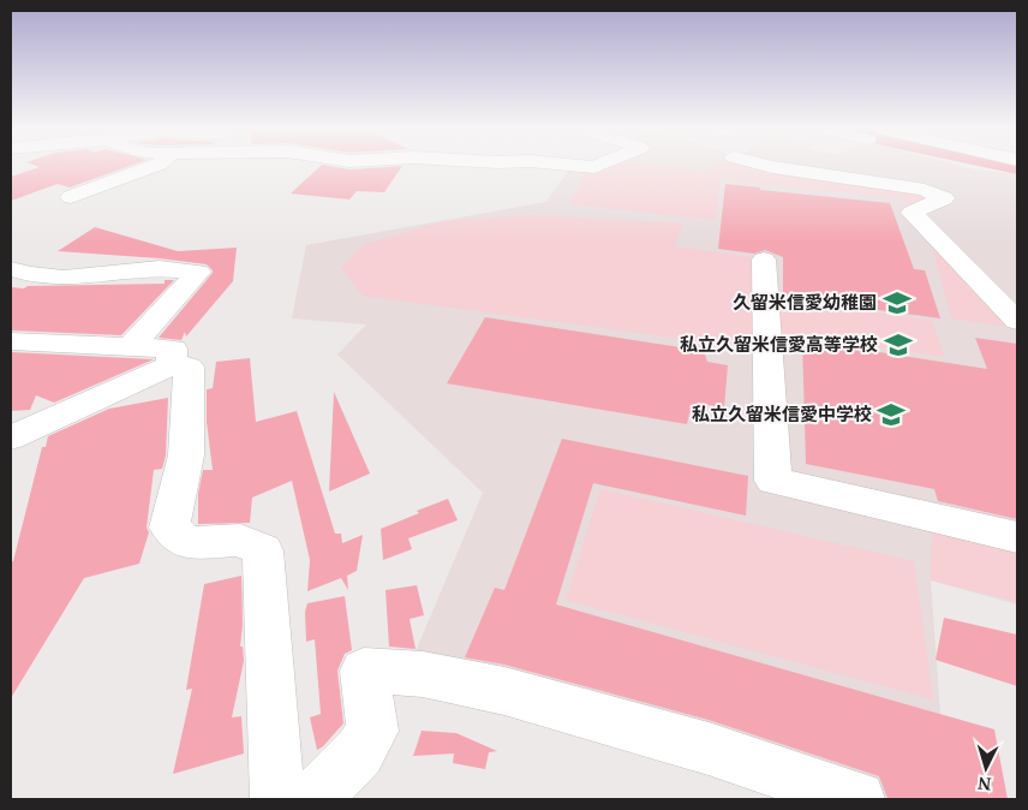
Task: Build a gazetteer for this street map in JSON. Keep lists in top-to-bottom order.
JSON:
{
  "places": {
    "school or university": ["久留米信愛幼稚園", "私立久留米信愛高等学校", "私立久留米信愛中学校"]
  },
  "north": "bottom"
}
